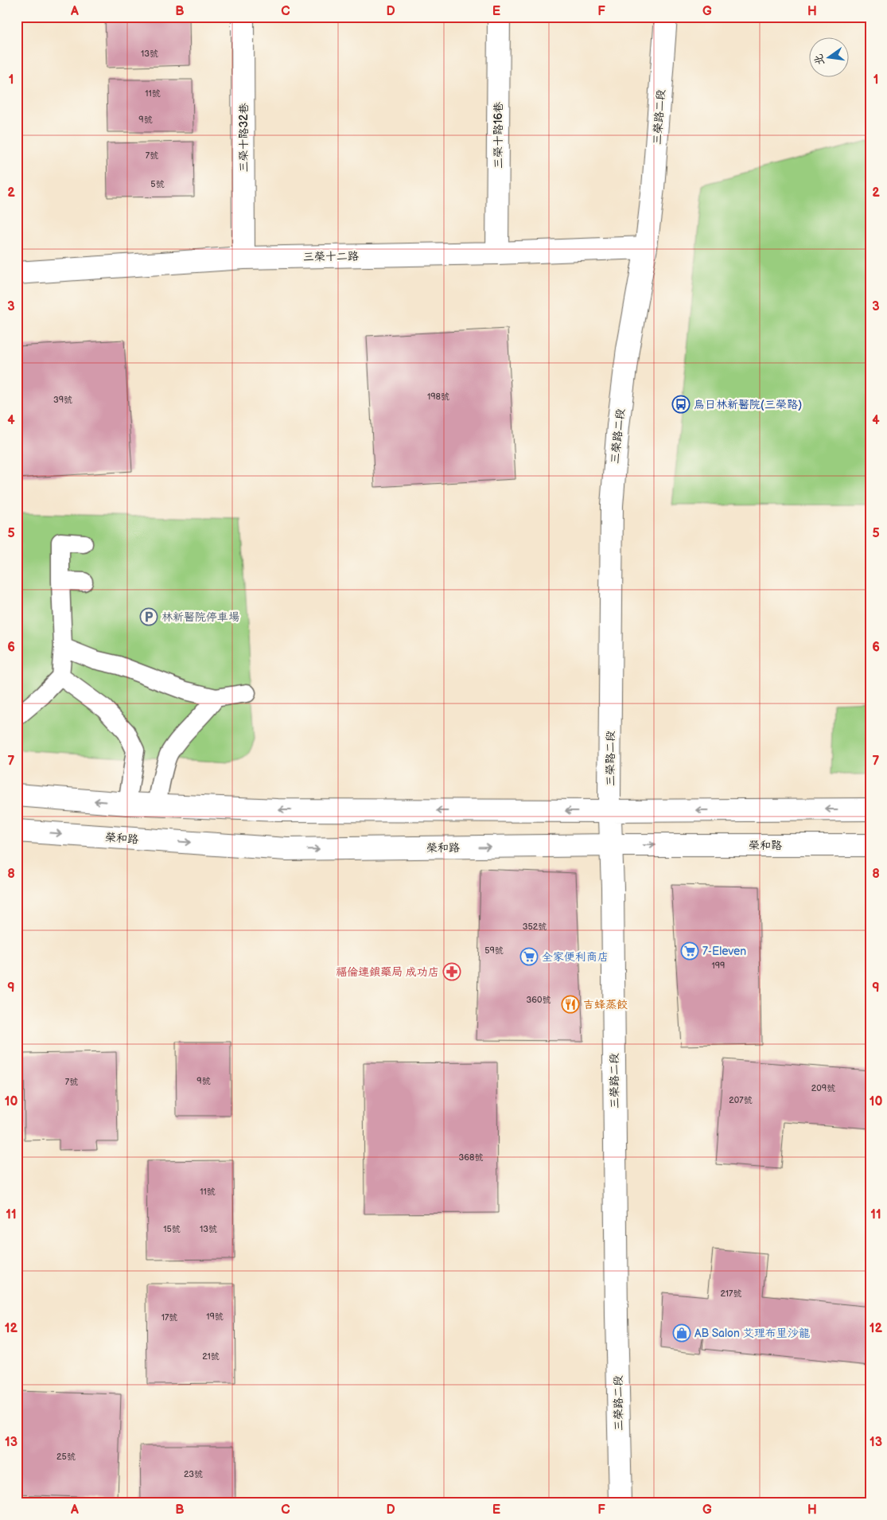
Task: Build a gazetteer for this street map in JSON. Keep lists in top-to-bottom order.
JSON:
{
  "streets": {
    "street": [
      "三榮路二段",
      "三榮十路16巷",
      "三榮十路32巷",
      "三榮十二路",
      "榮和路"
    ]
  },
  "crossings": [
    ["三榮路二段", "三榮十二路"],
    ["三榮路二段", "榮和路"],
    ["三榮十路16巷", "三榮十二路"],
    ["三榮十路32巷", "三榮十二路"]
  ],
  "places": {
    "bus stop": ["烏日林新醫院(三榮路)"],
    "parking": ["林新醫院停車場"],
    "supermarket": ["7-Eleven", "全家便利商店"],
    "pharmacy": ["福倫連鎖藥局 成功店"],
    "restaurant": ["吉蜂蒸餃"],
    "shop": ["AB Salon 艾理布里沙龍"]
  },
  "house_numbers": [
    "13號",
    "11號",
    "9號",
    "7號",
    "5號",
    "198號",
    "39號",
    "352號",
    "59號",
    "199",
    "360號",
    "9號",
    "7號",
    "209號",
    "207號",
    "368號",
    "11號",
    "15號",
    "13號",
    "217號",
    "19號",
    "17號",
    "21號",
    "25號",
    "23號"
  ],
  "north": "left",
  "grid": {
    "columns": [
      "A",
      "B",
      "C",
      "D",
      "E",
      "F",
      "G",
      "H"
    ],
    "rows": [
      "1",
      "2",
      "3",
      "4",
      "5",
      "6",
      "7",
      "8",
      "9",
      "10",
      "11",
      "12",
      "13"
    ]
  }
}
